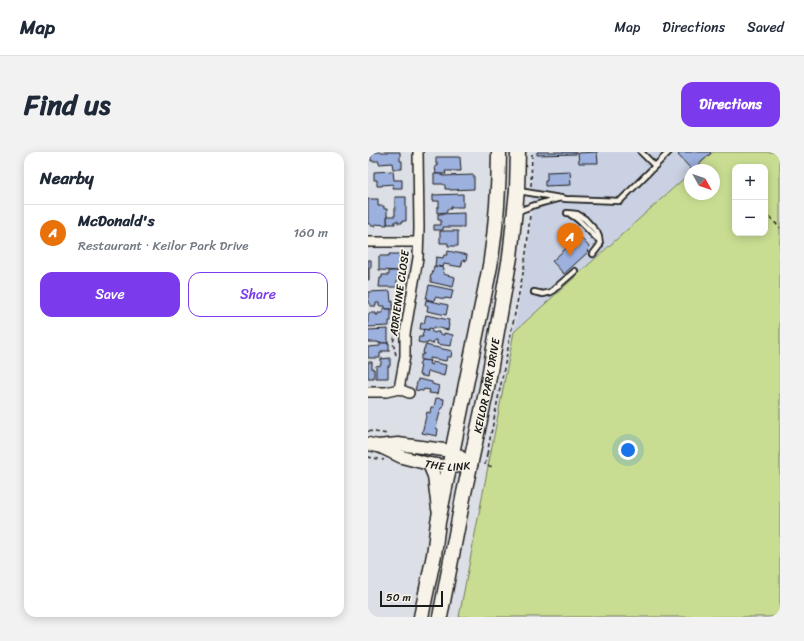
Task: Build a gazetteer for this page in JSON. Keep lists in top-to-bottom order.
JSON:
{
  "streets": {
    "main road": ["KEILOR PARK DRIVE"],
    "street": ["ADRIENNE CLOSE", "THE LINK"]
  },
  "crossings": [
    ["KEILOR PARK DRIVE", "THE LINK"]
  ],
  "scale_bar": "50 m",
  "north": "bottom right",
  "page": {
    "header": "Map",
    "nav": ["Map", "Directions", "Saved"],
    "title": "Find us",
    "buttons": [
      "Directions",
      ["Save", "Share"]
    ],
    "heading": "Nearby",
    "map_buttons": ["+", "−"],
    "list": [
      {
        "mark": "A",
        "name": "McDonald's",
        "note": "Restaurant · Keilor Park Drive",
        "value": "160 m"
      }
    ],
    "pins": "A",
    "scale": "50 m"
  }
}
